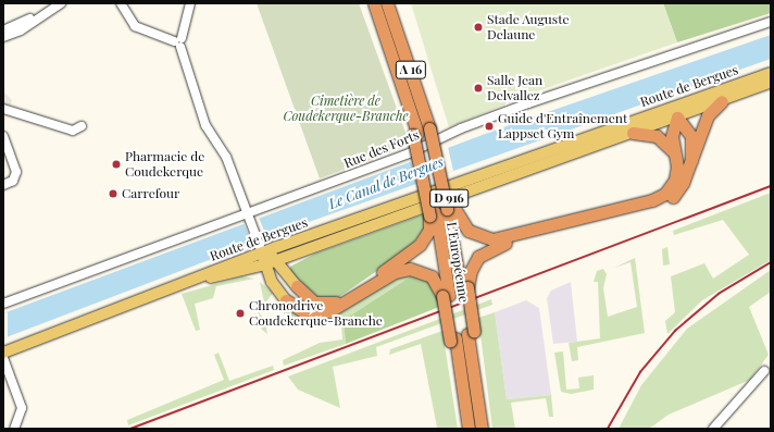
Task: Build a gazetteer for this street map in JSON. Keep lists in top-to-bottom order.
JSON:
{
  "streets": {
    "highway": ["A 16", "L'Européenne"],
    "main road": ["Route de Bergues", "D 916"],
    "street": ["Rue des Forts"]
  },
  "crossings": [
    ["A 16", "L'Européenne"]
  ],
  "water": ["Le Canal de Bergues"],
  "parks": ["Cimetière de Coudekerque-Branche"],
  "places": [
    "Stade Auguste Delaune",
    "Salle Jean Delvallez",
    "Guide d'Entraînement Lappset Gym",
    "Pharmacie de Coudekerque",
    "Carrefour",
    "Chronodrive Coudekerque-Branche"
  ]
}
